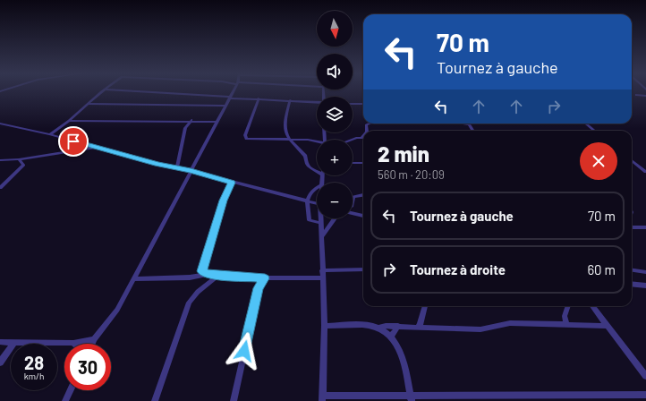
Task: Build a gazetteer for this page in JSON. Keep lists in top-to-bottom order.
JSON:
{
  "north": "bottom",
  "page": {
    "map_buttons": ["+", "−"],
    "turn": ["70 m", "Tournez à gauche"],
    "heading": ["2 min", "560 m · 20:09"],
    "list": [
      {
        "name": "Tournez à gauche",
        "value": "70 m"
      },
      {
        "name": "Tournez à droite",
        "value": "60 m"
      }
    ],
    "speed": "28 km/h",
    "limit": "30"
  }
}
